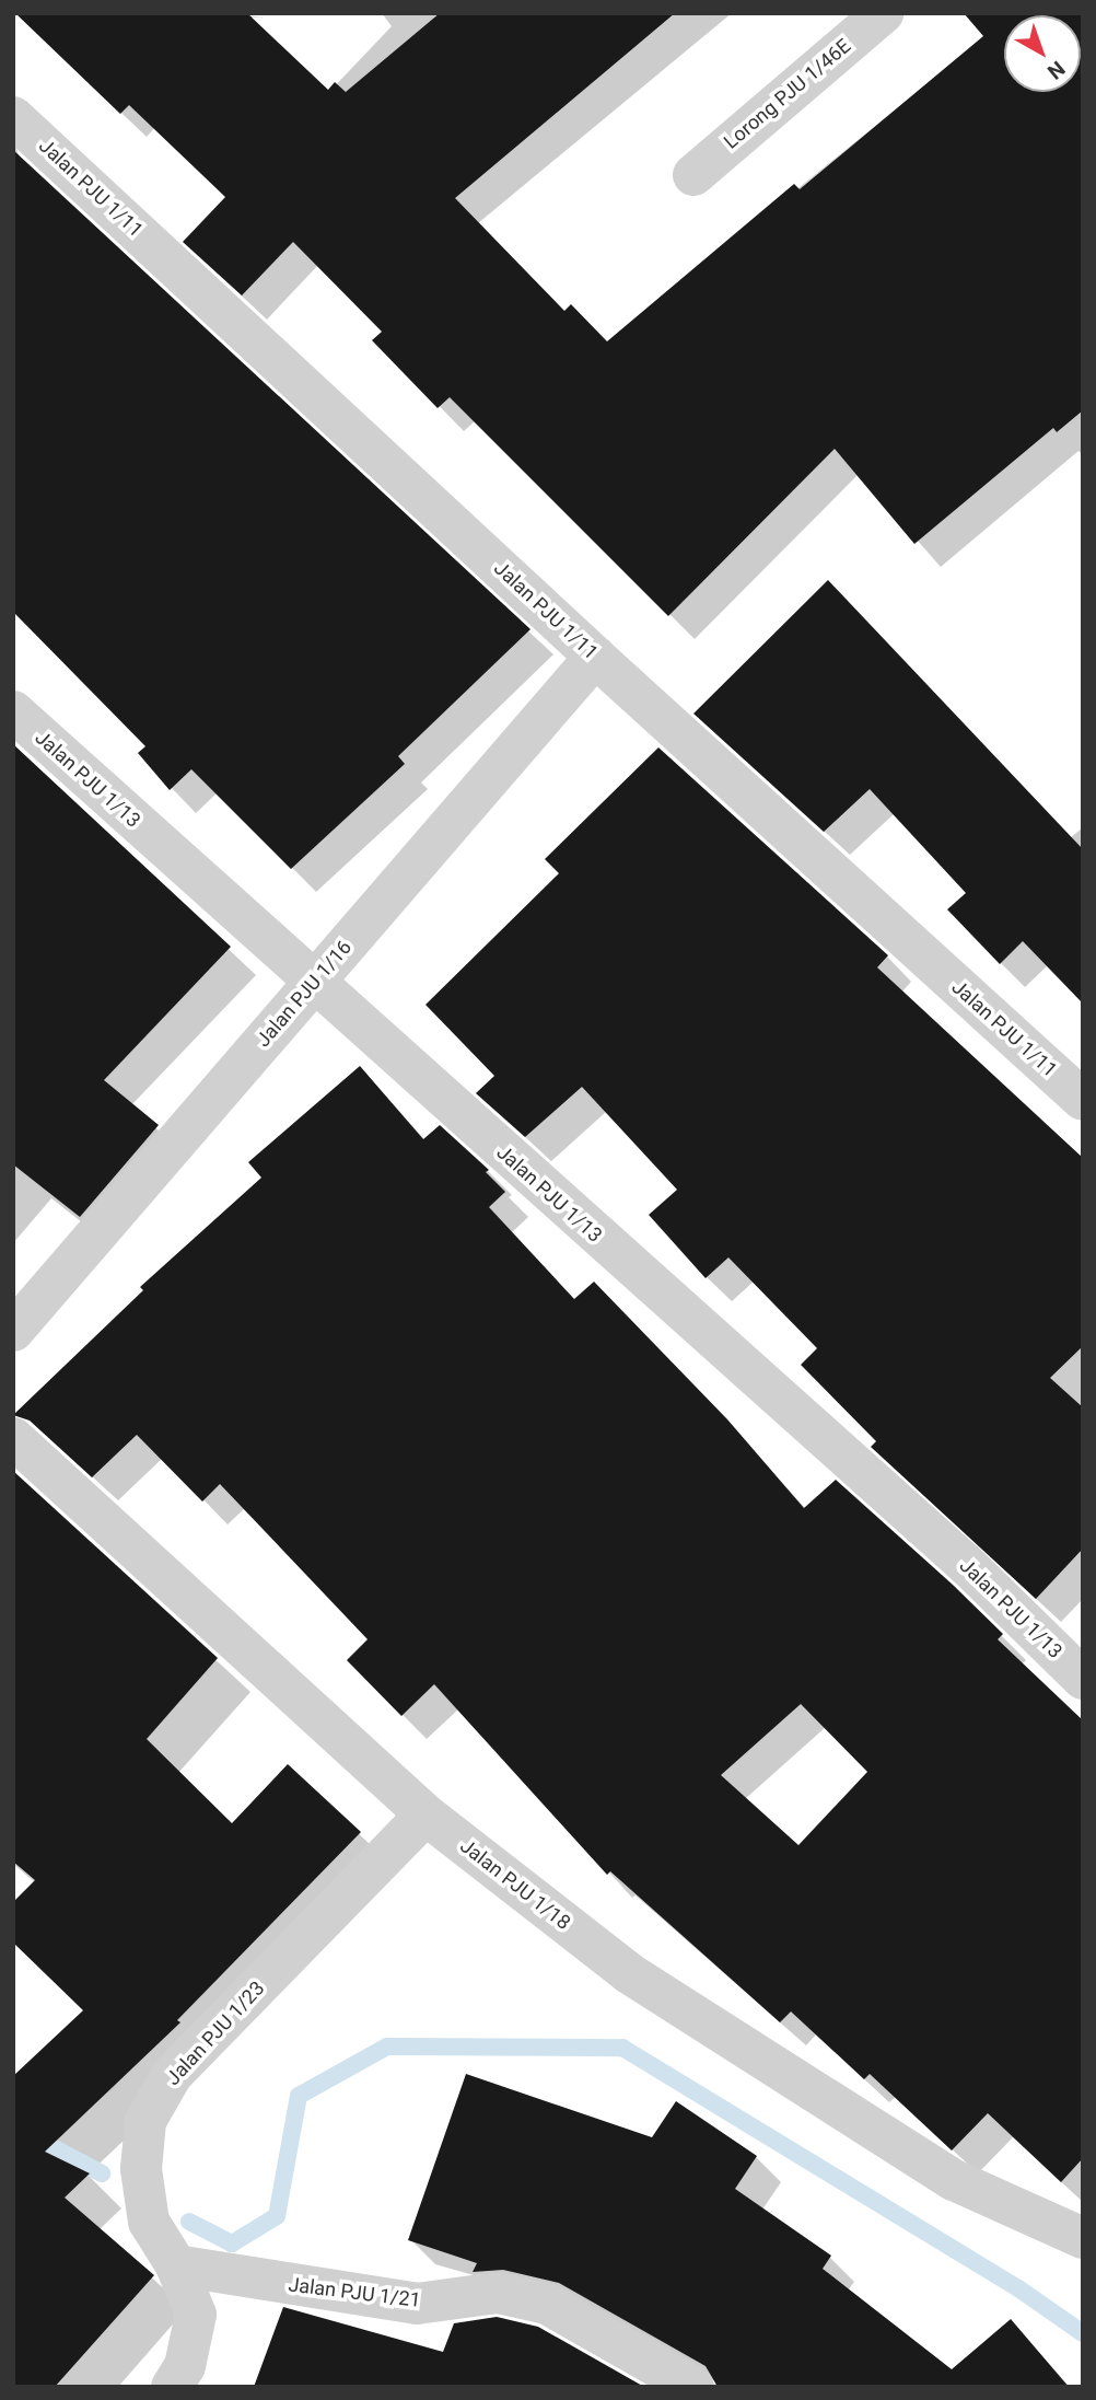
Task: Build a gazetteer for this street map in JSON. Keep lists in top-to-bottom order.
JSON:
{
  "streets": {
    "street": [
      "Lorong PJU 1/46E",
      "Jalan PJU 1/11",
      "Jalan PJU 1/13",
      "Jalan PJU 1/16",
      "Jalan PJU 1/18",
      "Jalan PJU 1/23",
      "Jalan PJU 1/21"
    ]
  },
  "crossings": [
    ["Jalan PJU 1/11", "Jalan PJU 1/16"],
    ["Jalan PJU 1/13", "Jalan PJU 1/16"],
    ["Jalan PJU 1/18", "Jalan PJU 1/23"],
    ["Jalan PJU 1/23", "Jalan PJU 1/21"]
  ],
  "north": "bottom right"
}
